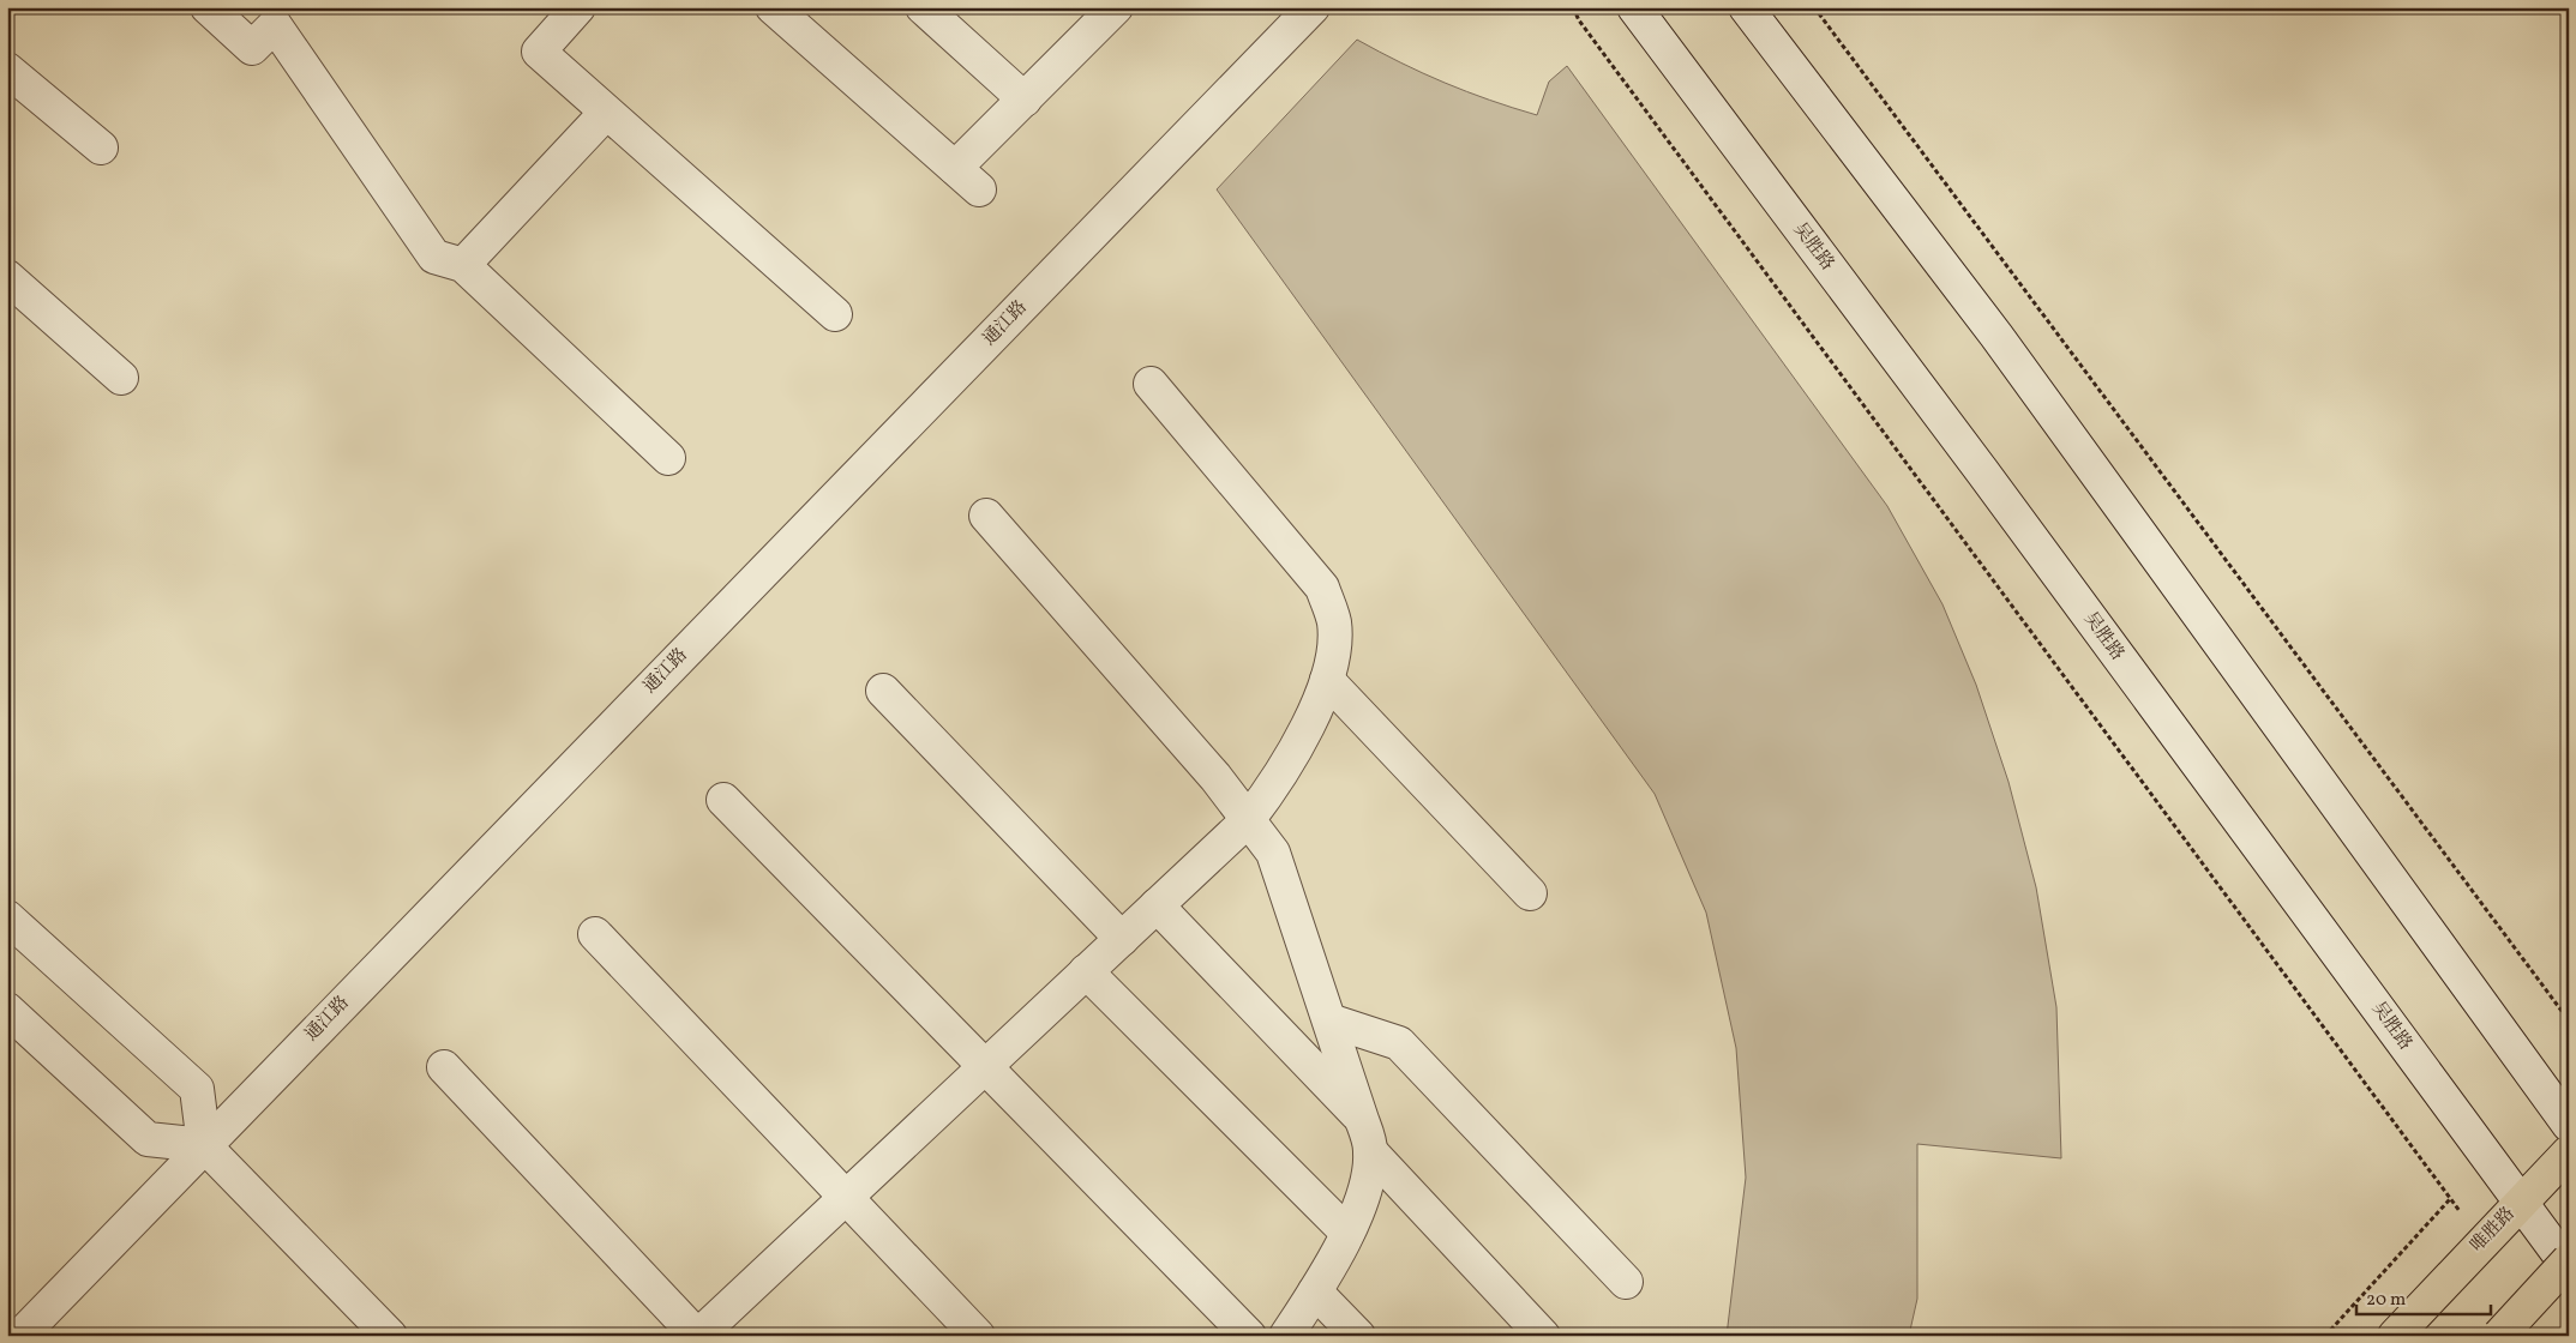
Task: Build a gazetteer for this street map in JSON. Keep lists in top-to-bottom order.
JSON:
{
  "streets": {
    "main road": ["唯胜路"],
    "street": ["吴胜路", "通江路"]
  },
  "crossings": [
    ["吴胜路", "唯胜路"]
  ],
  "scale_bar": "20 m"
}
